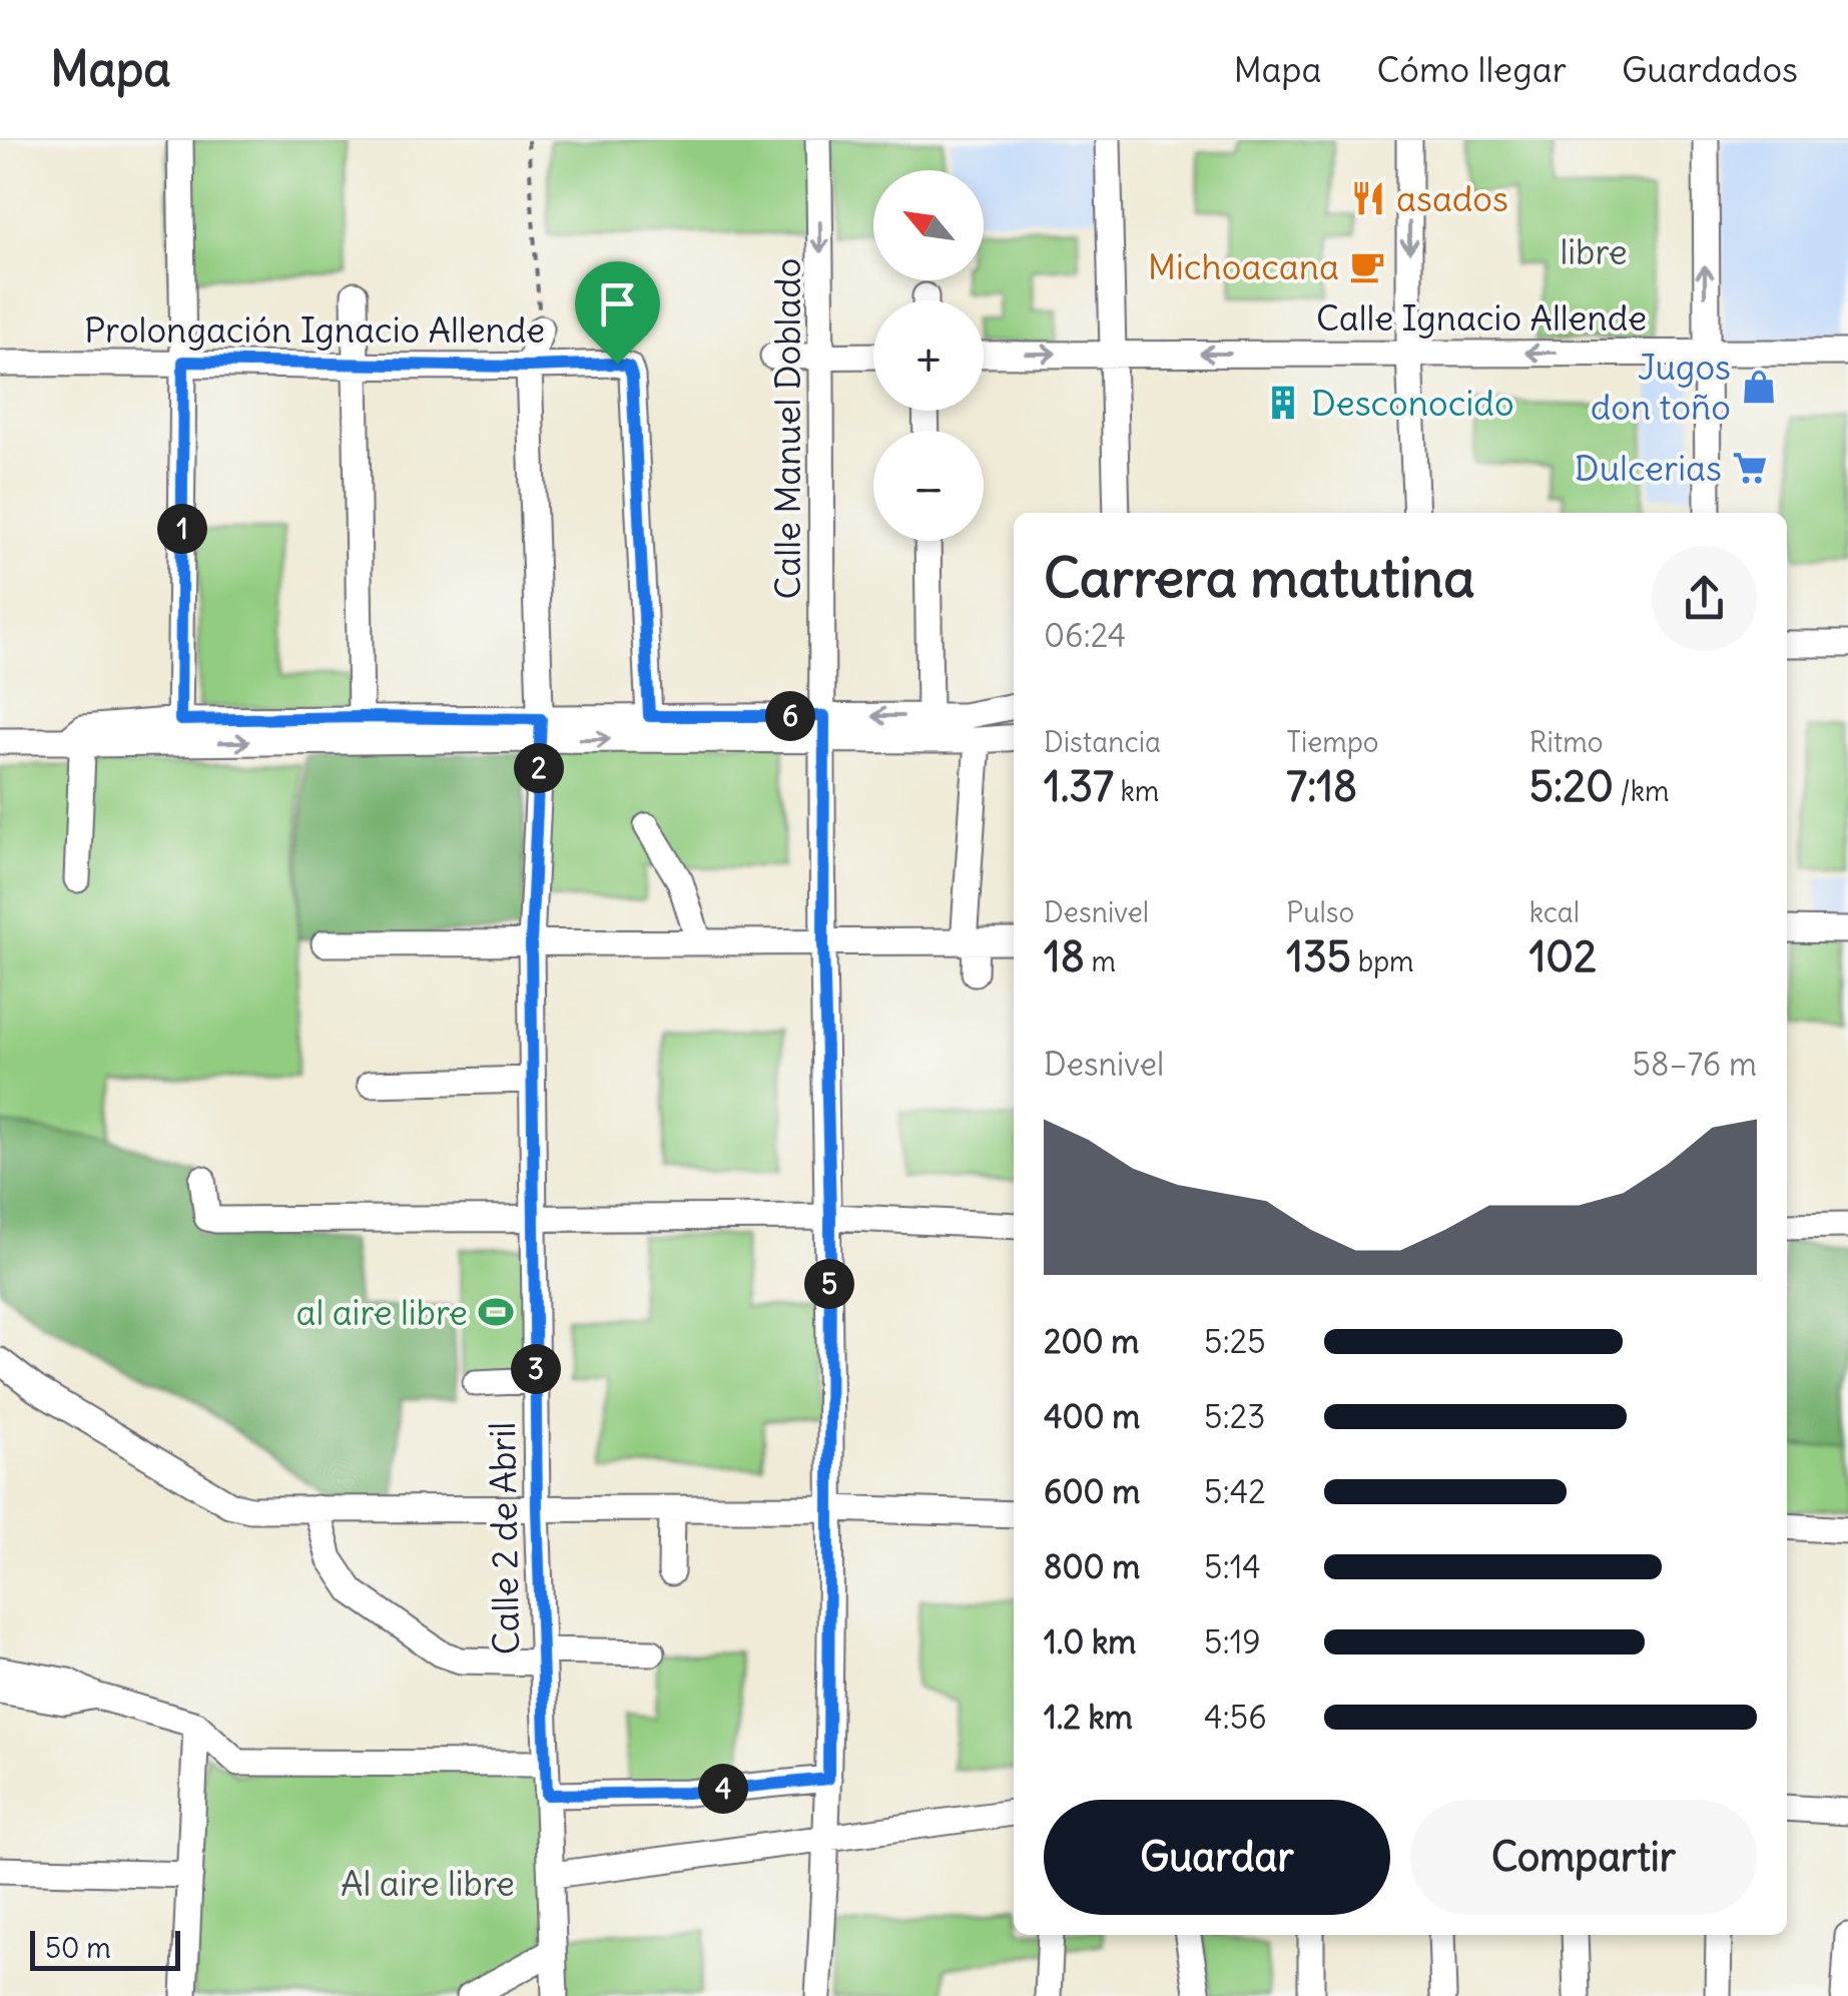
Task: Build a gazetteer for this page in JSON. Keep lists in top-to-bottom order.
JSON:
{
  "streets": {
    "street": [
      "Calle Ignacio Allende",
      "Prolongación Ignacio Allende",
      "Calle Manuel Doblado",
      "Calle 2 de Abril"
    ]
  },
  "crossings": [
    ["Prolongación Ignacio Allende", "Calle 2 de Abril"]
  ],
  "one_way": ["Calle Ignacio Allende"],
  "parks": ["libre", "Al aire libre"],
  "places": {
    "restaurant": ["asados"],
    "cafe": ["Michoacana"],
    "shop": ["Jugos don toño"],
    "building": ["Desconocido"],
    "supermarket": ["Dulcerias"],
    "sports": ["al aire libre"]
  },
  "scale_bar": "50 m",
  "north": "top left",
  "page": {
    "header": "Mapa",
    "nav": ["Mapa", "Cómo llegar", "Guardados"],
    "map_buttons": ["+", "−"],
    "pins": [
      "1",
      "6",
      "2",
      "5",
      "3",
      "4"
    ],
    "heading": ["Carrera matutina", "06:24"],
    "stats": [
      ["Distancia", "1.37 km"],
      ["Tiempo", "7:18"],
      ["Ritmo", "5:20 /km"],
      ["Desnivel", "18 m"],
      ["Pulso", "135 bpm"],
      ["kcal", "102"]
    ],
    "chart": ["Desnivel", "58–76 m"],
    "list": [
      {
        "name": "200 m",
        "note": "5:25"
      },
      {
        "name": "400 m",
        "note": "5:23"
      },
      {
        "name": "600 m",
        "note": "5:42"
      },
      {
        "name": "800 m",
        "note": "5:14"
      },
      {
        "name": "1.0 km",
        "note": "5:19"
      },
      {
        "name": "1.2 km",
        "note": "4:56"
      }
    ],
    "buttons": ["Guardar", "Compartir"],
    "scale": "50 m"
  }
}
